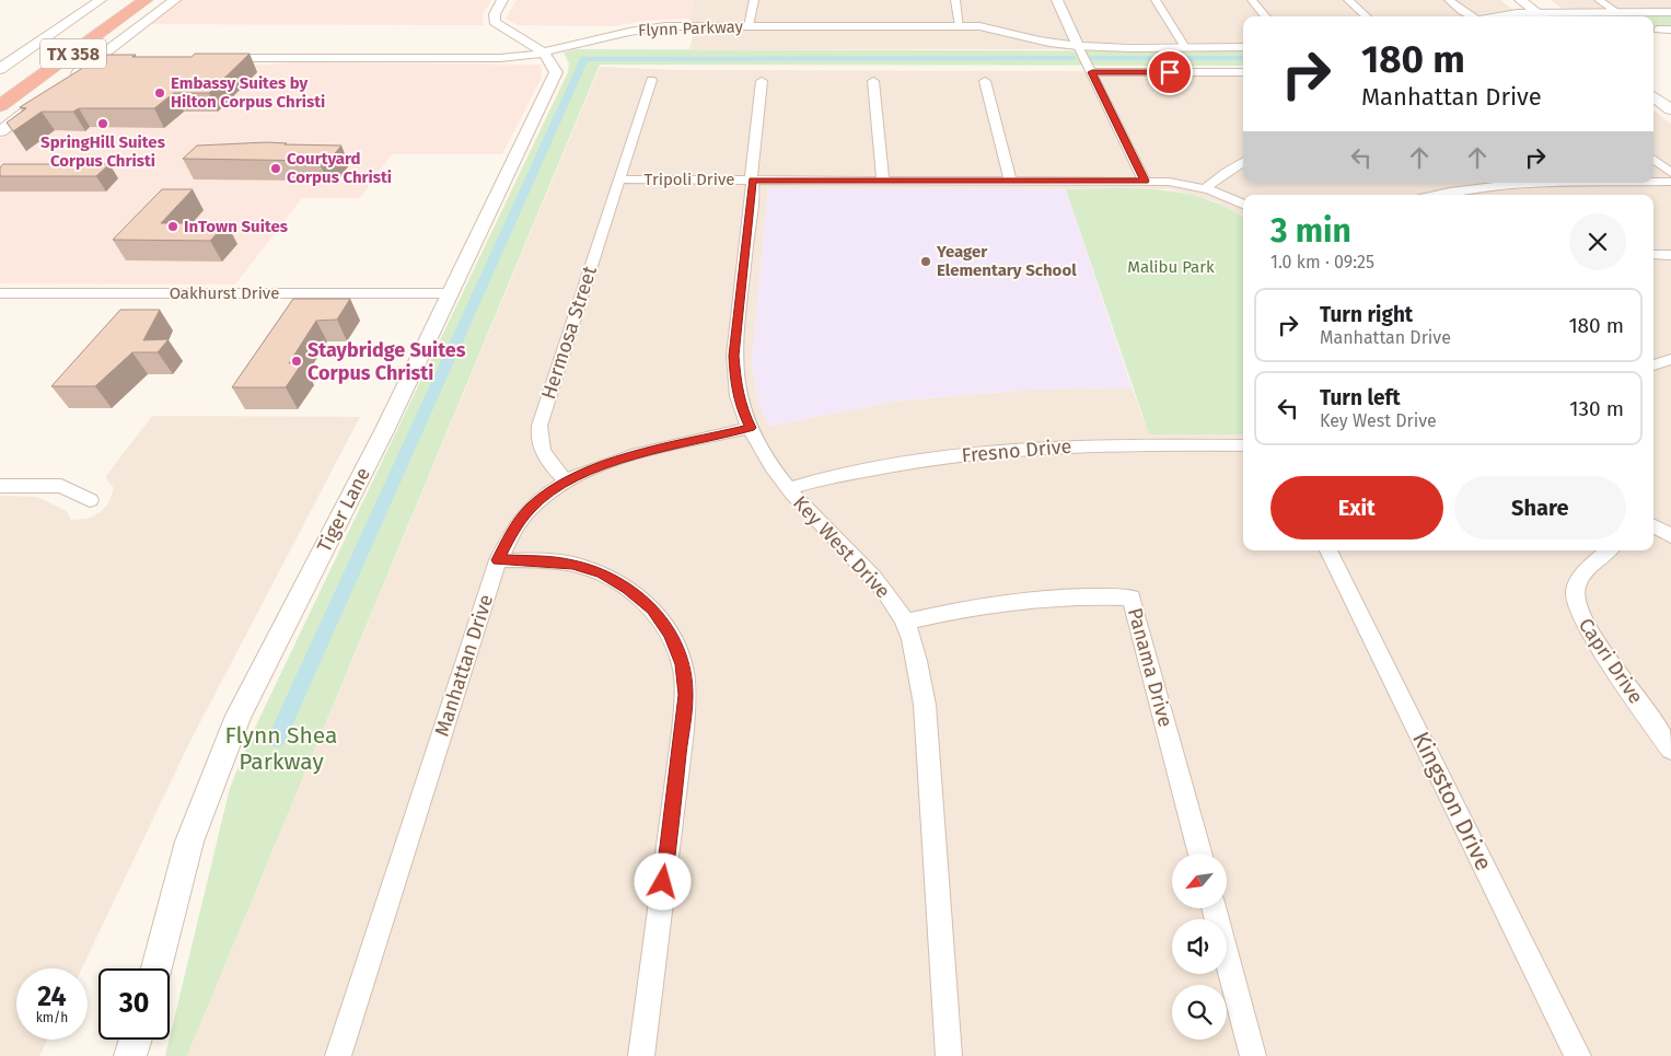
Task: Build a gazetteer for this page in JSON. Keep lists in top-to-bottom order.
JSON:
{
  "streets": {
    "highway": ["TX 358"],
    "street": [
      "Flynn Parkway",
      "Tripoli Drive",
      "Oakhurst Drive",
      "Hermosa Street",
      "Fresno Drive",
      "Tiger Lane",
      "Key West Drive",
      "Capri Drive",
      "Manhattan Drive",
      "Panama Drive",
      "Kingston Drive"
    ]
  },
  "crossings": [
    ["Flynn Parkway", "Tiger Lane"],
    ["Tripoli Drive", "Hermosa Street"],
    ["Tripoli Drive", "Key West Drive"],
    ["Oakhurst Drive", "Tiger Lane"],
    ["Hermosa Street", "Manhattan Drive"],
    ["Fresno Drive", "Key West Drive"],
    ["Key West Drive", "Manhattan Drive"],
    ["Key West Drive", "Panama Drive"]
  ],
  "parks": ["Malibu Park", "Flynn Shea Parkway"],
  "places": [
    "Embassy Suites by Hilton Corpus Christi",
    "SpringHill Suites Corpus Christi",
    "Courtyard Corpus Christi",
    "InTown Suites",
    "Yeager Elementary School",
    "Staybridge Suites Corpus Christi"
  ],
  "north": "bottom left",
  "page": {
    "turn": ["180 m", "Manhattan Drive"],
    "heading": ["3 min", "1.0 km · 09:25"],
    "list": [
      {
        "name": "Turn right",
        "note": "Manhattan Drive",
        "value": "180 m"
      },
      {
        "name": "Turn left",
        "note": "Key West Drive",
        "value": "130 m"
      }
    ],
    "buttons": ["Exit", "Share"],
    "speed": "24 km/h",
    "limit": "30"
  }
}
